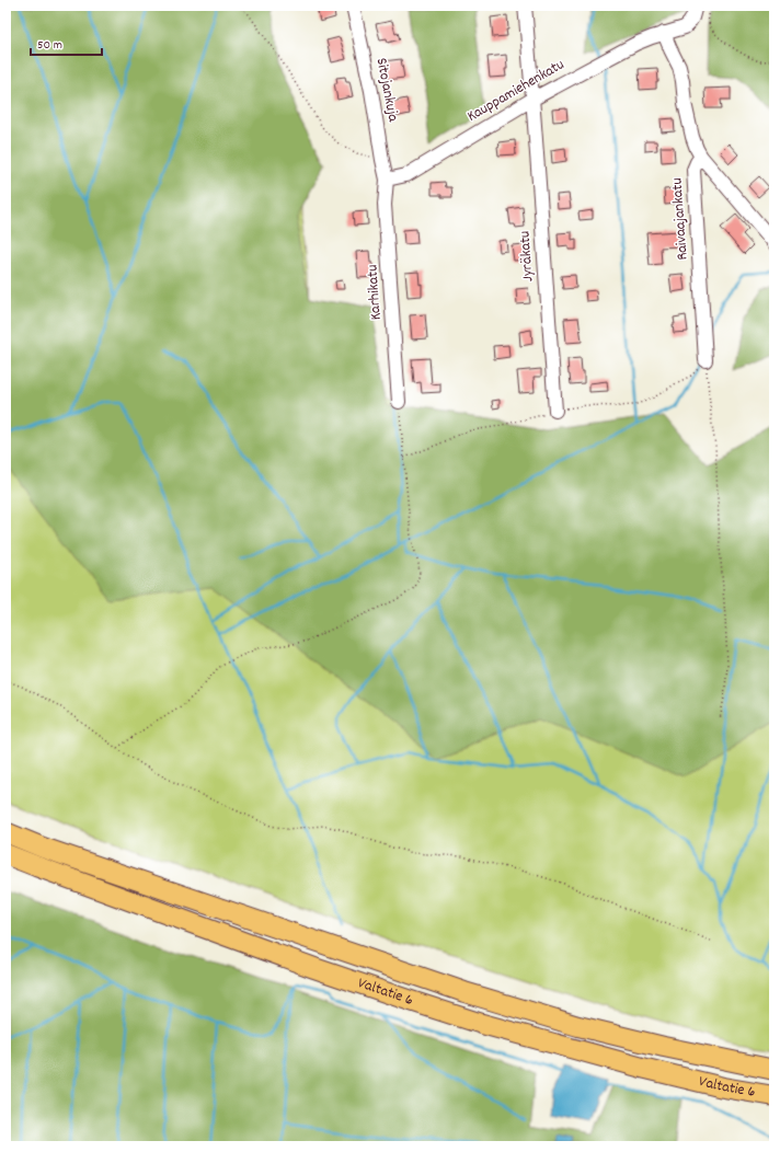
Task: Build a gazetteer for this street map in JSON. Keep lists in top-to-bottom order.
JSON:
{
  "streets": {
    "highway": ["Valtatie 6"],
    "street": [
      "Sitojankuja",
      "Kauppamiehenkatu",
      "Raivaajankatu",
      "Jyräkatu",
      "Karhikatu"
    ]
  },
  "crossings": [
    ["Sitojankuja", "Kauppamiehenkatu"],
    ["Sitojankuja", "Karhikatu"],
    ["Kauppamiehenkatu", "Jyräkatu"],
    ["Kauppamiehenkatu", "Karhikatu"]
  ],
  "scale_bar": "50 m"
}
